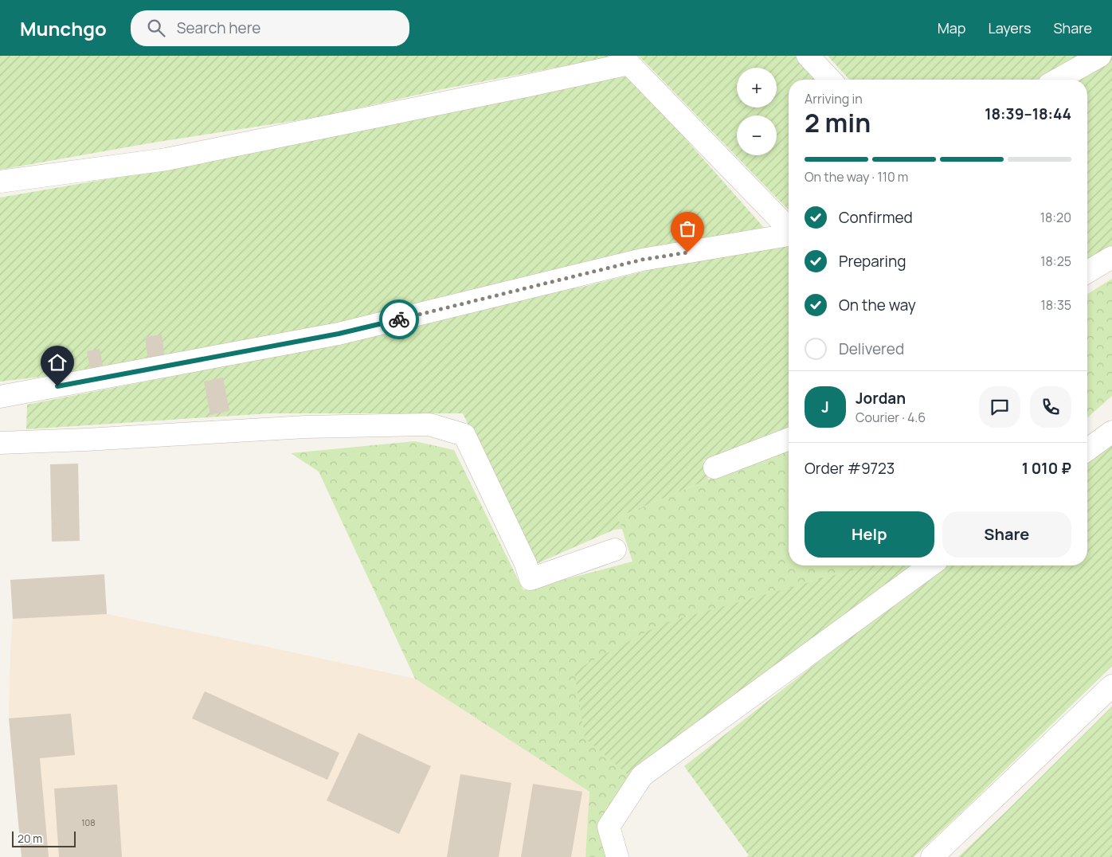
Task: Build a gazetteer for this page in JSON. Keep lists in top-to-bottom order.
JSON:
{
  "house_numbers": ["108"],
  "scale_bar": "20 m",
  "page": {
    "header": "Munchgo",
    "search": "Search here",
    "nav": ["Map", "Layers", "Share"],
    "map_buttons": ["+", "−"],
    "heading": ["2 min", "Arriving in", "18:39–18:44"],
    "panel": [
      "Jordan",
      "Courier · 4.6",
      "Order #9723",
      "1 010 ₽"
    ],
    "bar": "On the way · 110 m",
    "list": [
      ["Confirmed", "18:20"],
      ["Preparing", "18:25"],
      ["On the way", "18:35"],
      "Delivered"
    ],
    "round": "J",
    "buttons": ["Help", "Share"],
    "scale": "20 m"
  }
}
